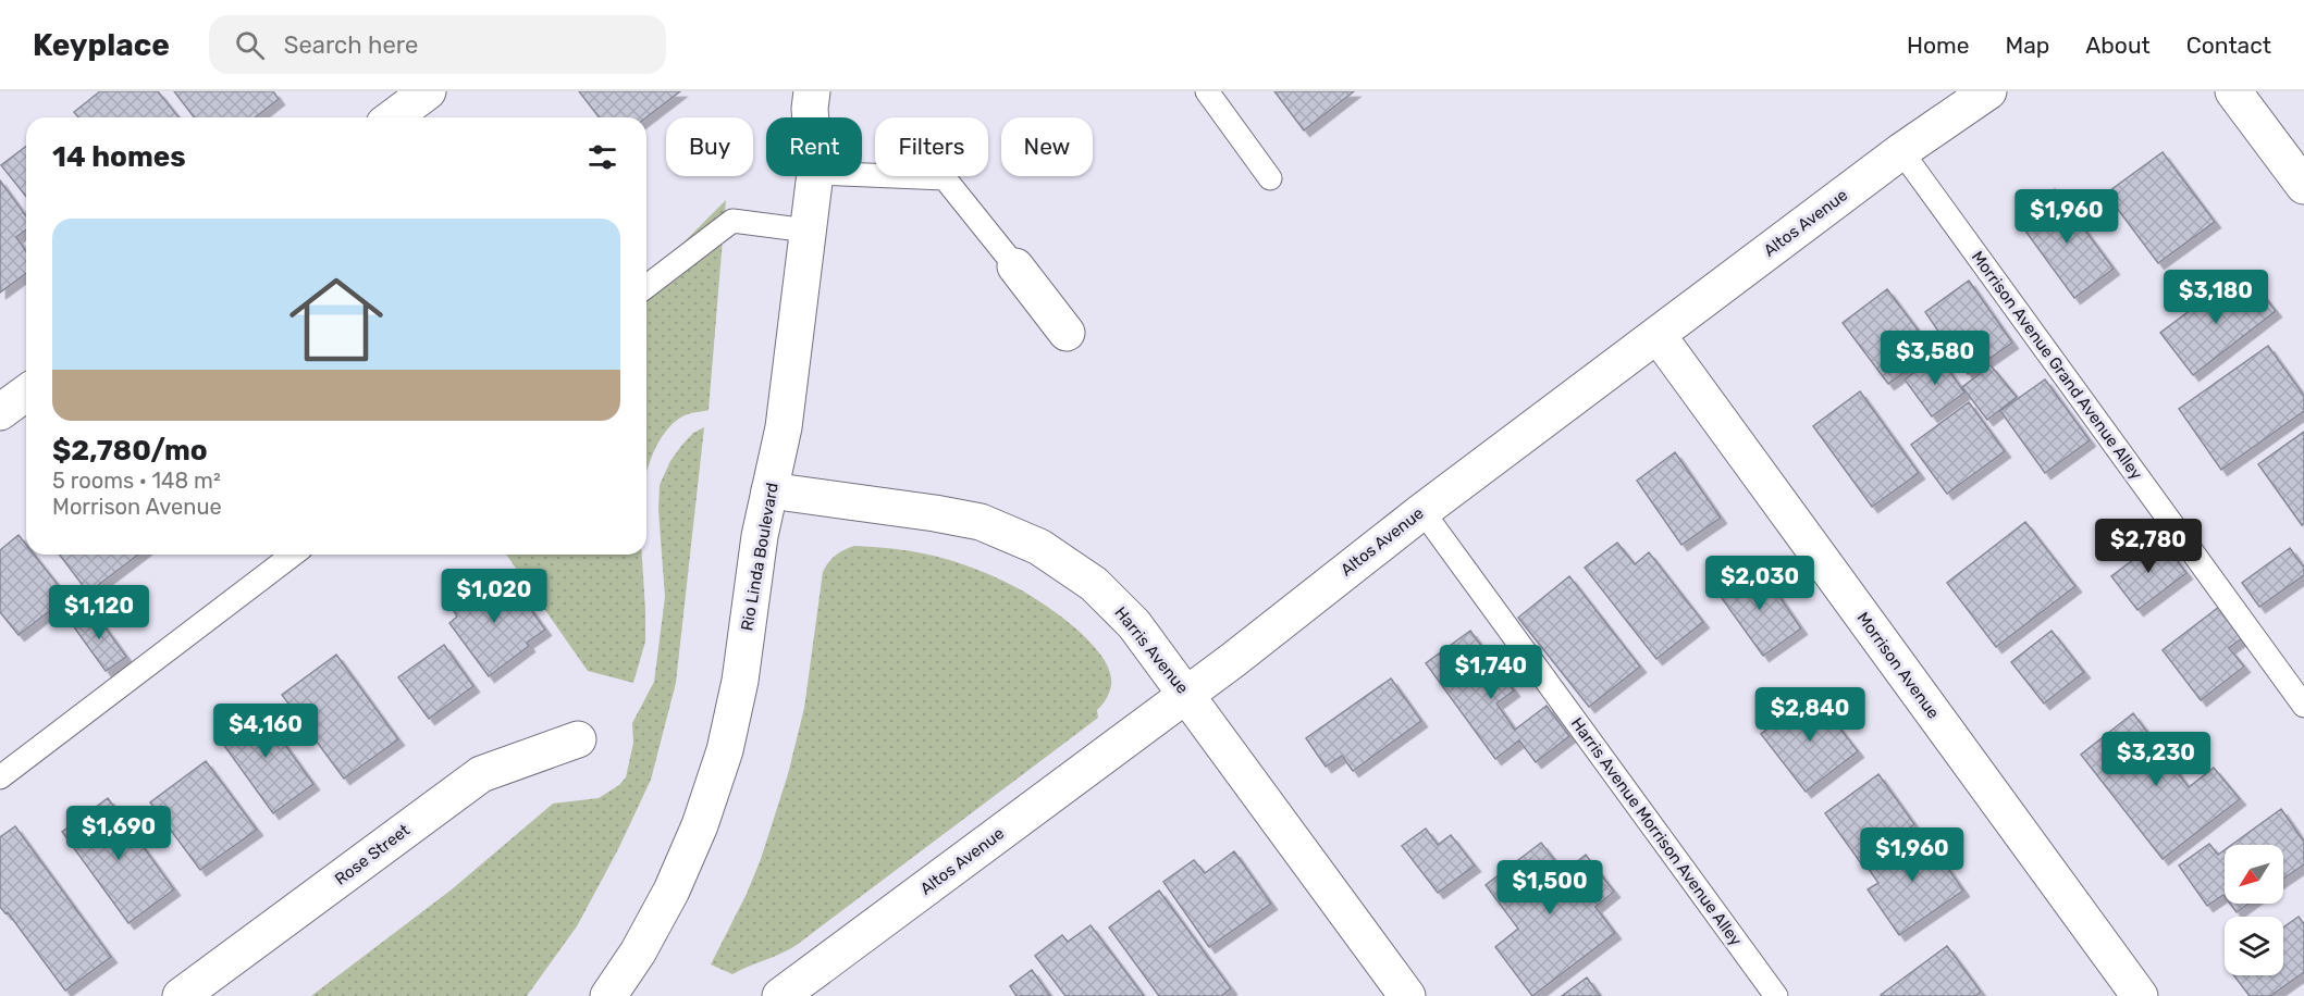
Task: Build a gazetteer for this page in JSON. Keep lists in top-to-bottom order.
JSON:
{
  "streets": {
    "street": [
      "Altos Avenue",
      "Rio Linda Boulevard",
      "Harris Avenue",
      "Morrison Avenue",
      "Rose Street"
    ],
    "lane": ["Morrison Avenue Grand Avenue Alley", "Harris Avenue Morrison Avenue Alley"]
  },
  "crossings": [
    ["Altos Avenue", "Morrison Avenue Grand Avenue Alley"],
    ["Altos Avenue", "Harris Avenue"],
    ["Altos Avenue", "Morrison Avenue"],
    ["Altos Avenue", "Harris Avenue Morrison Avenue Alley"],
    ["Rio Linda Boulevard", "Harris Avenue"]
  ],
  "north": "bottom left",
  "page": {
    "header": "Keyplace",
    "search": "Search here",
    "nav": [
      "Home",
      "Map",
      "About",
      "Contact"
    ],
    "chip": [
      "Buy",
      "Rent",
      "Filters",
      "New"
    ],
    "heading": "14 homes",
    "price": [
      "$1,960",
      "$3,180",
      "$3,580",
      "$2,780",
      "$2,030",
      "$1,020",
      "$1,120",
      "$1,740",
      "$2,840",
      "$4,160",
      "$3,230",
      "$1,690",
      "$1,960",
      "$1,500"
    ],
    "list": [
      {
        "name": "$2,780/mo",
        "note": "5 rooms · 148 m² · Morrison Avenue"
      }
    ]
  }
}
